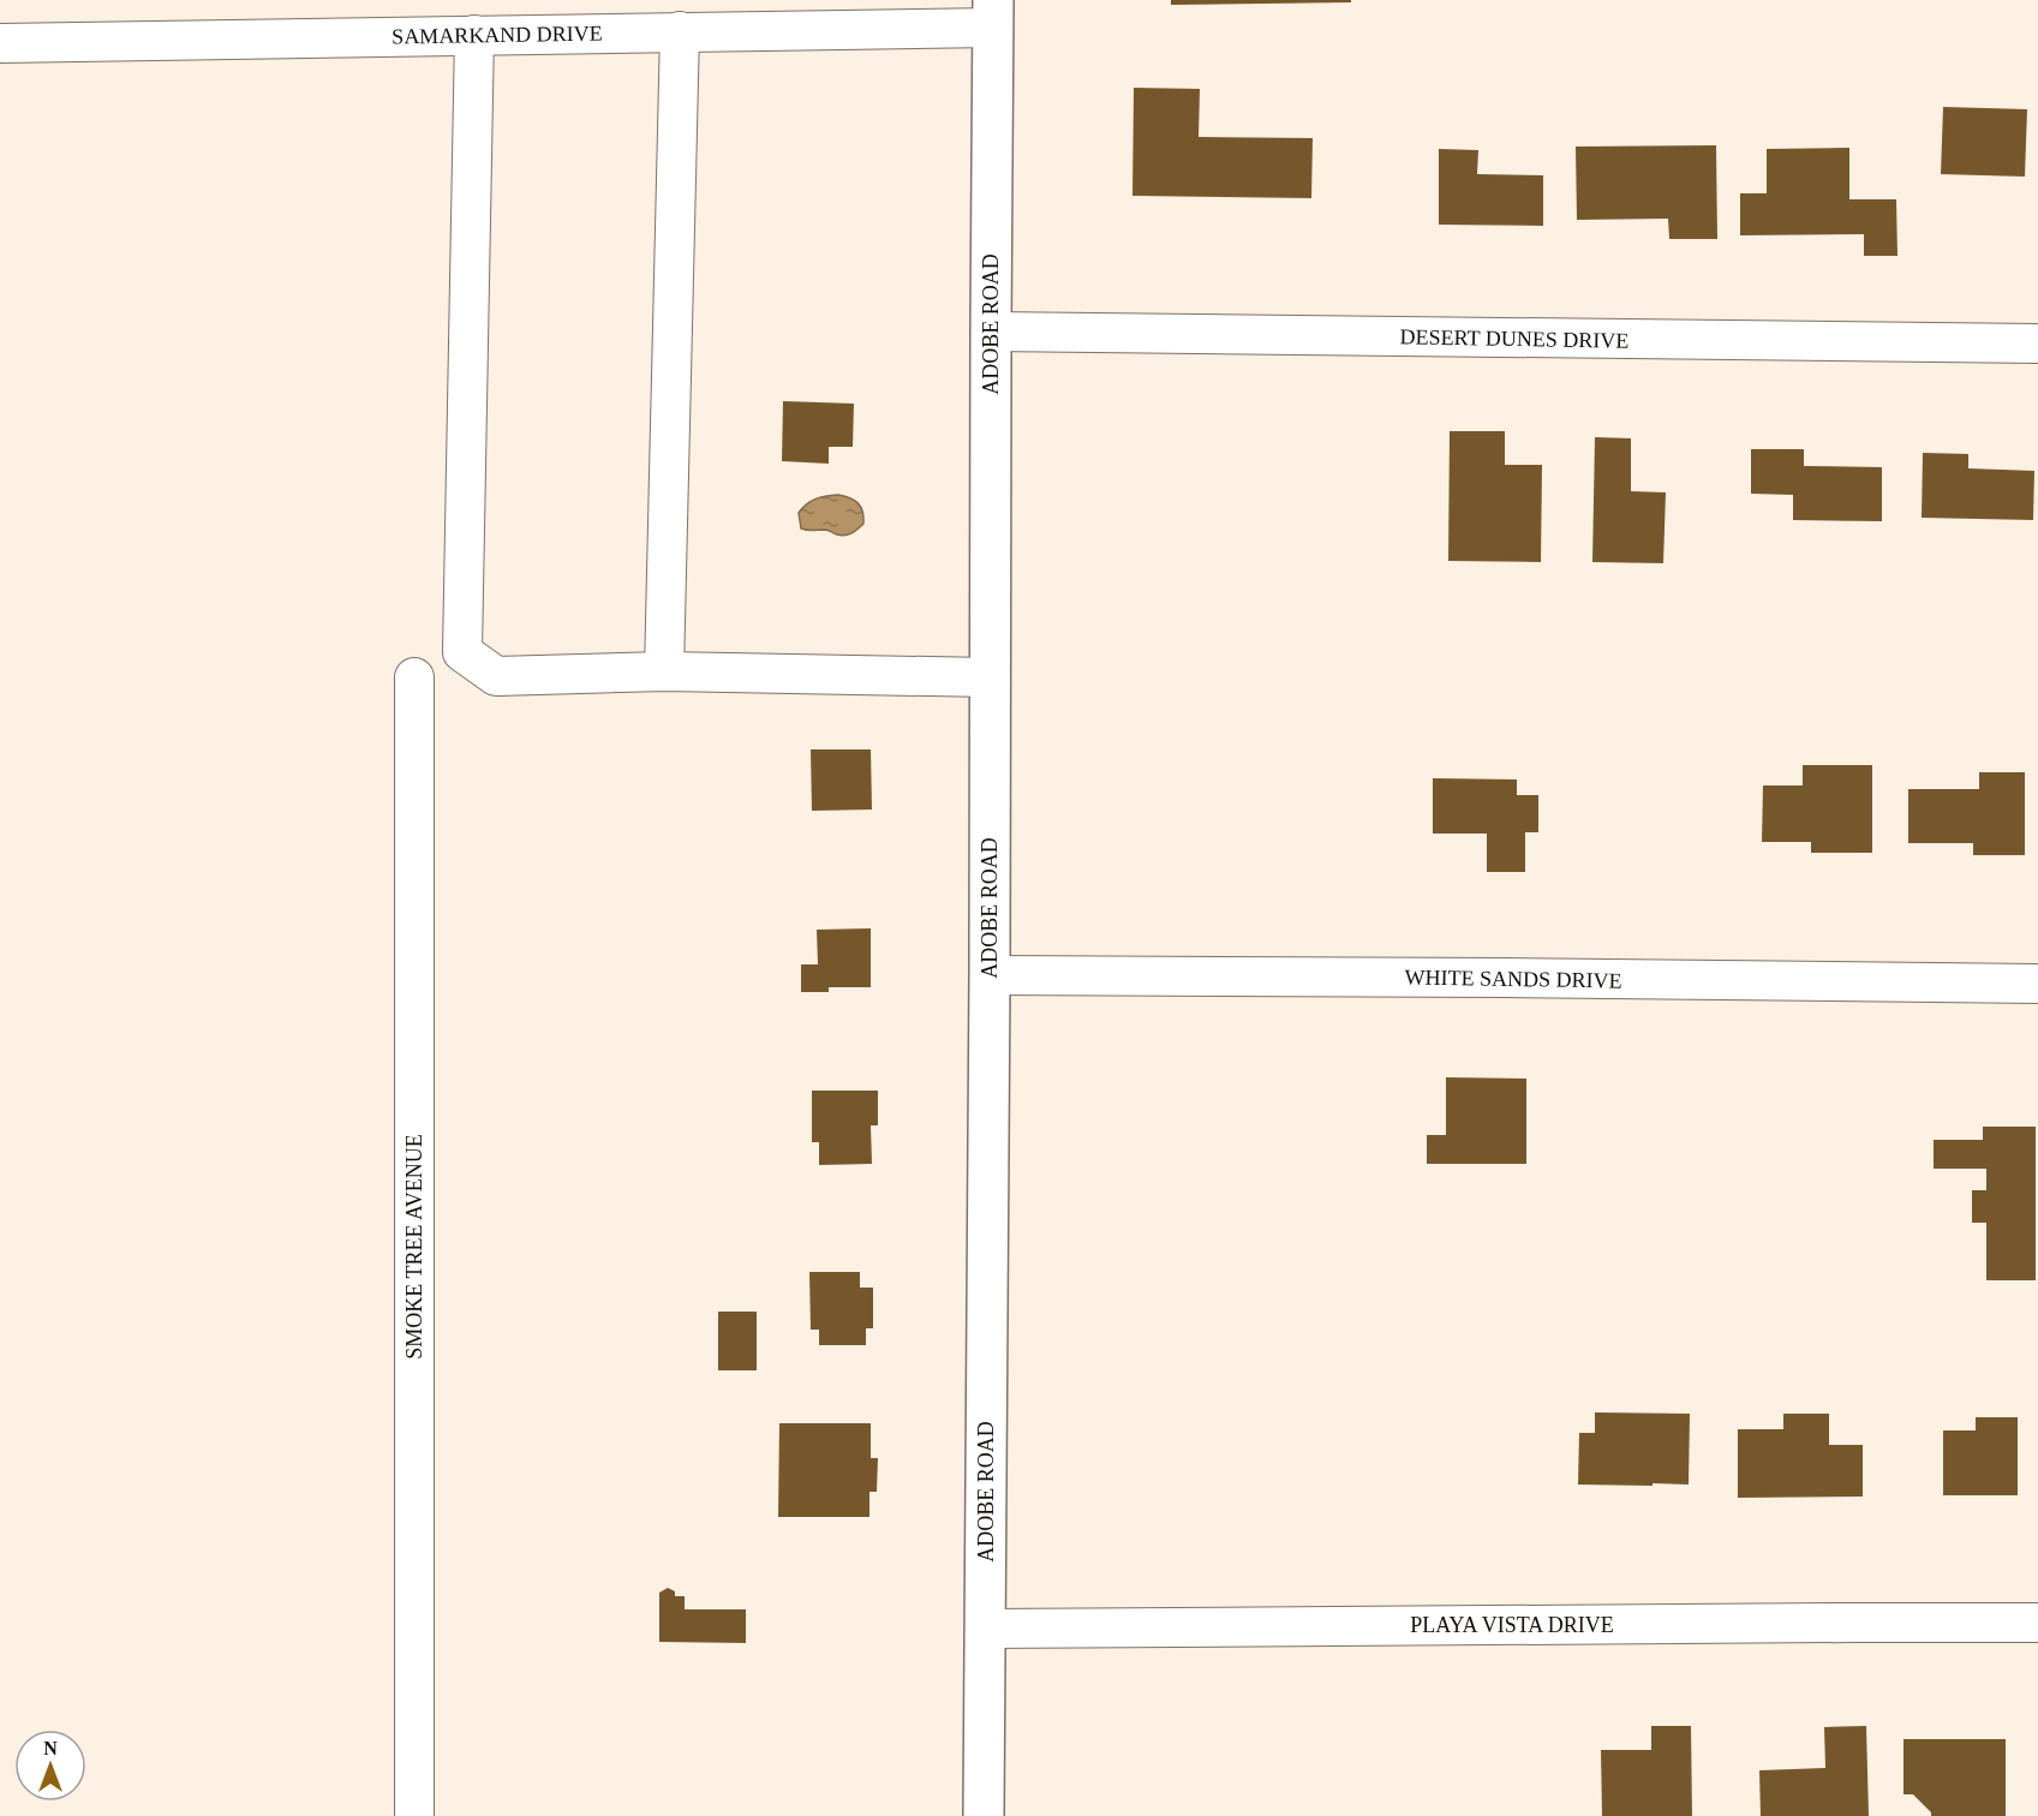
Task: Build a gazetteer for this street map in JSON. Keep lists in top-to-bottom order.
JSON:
{
  "streets": {
    "main road": ["ADOBE ROAD"],
    "street": [
      "SAMARKAND DRIVE",
      "DESERT DUNES DRIVE",
      "WHITE SANDS DRIVE",
      "SMOKE TREE AVENUE",
      "PLAYA VISTA DRIVE"
    ]
  },
  "crossings": [
    ["SAMARKAND DRIVE", "ADOBE ROAD"],
    ["ADOBE ROAD", "DESERT DUNES DRIVE"],
    ["ADOBE ROAD", "WHITE SANDS DRIVE"],
    ["ADOBE ROAD", "PLAYA VISTA DRIVE"]
  ],
  "north": "top"
}
